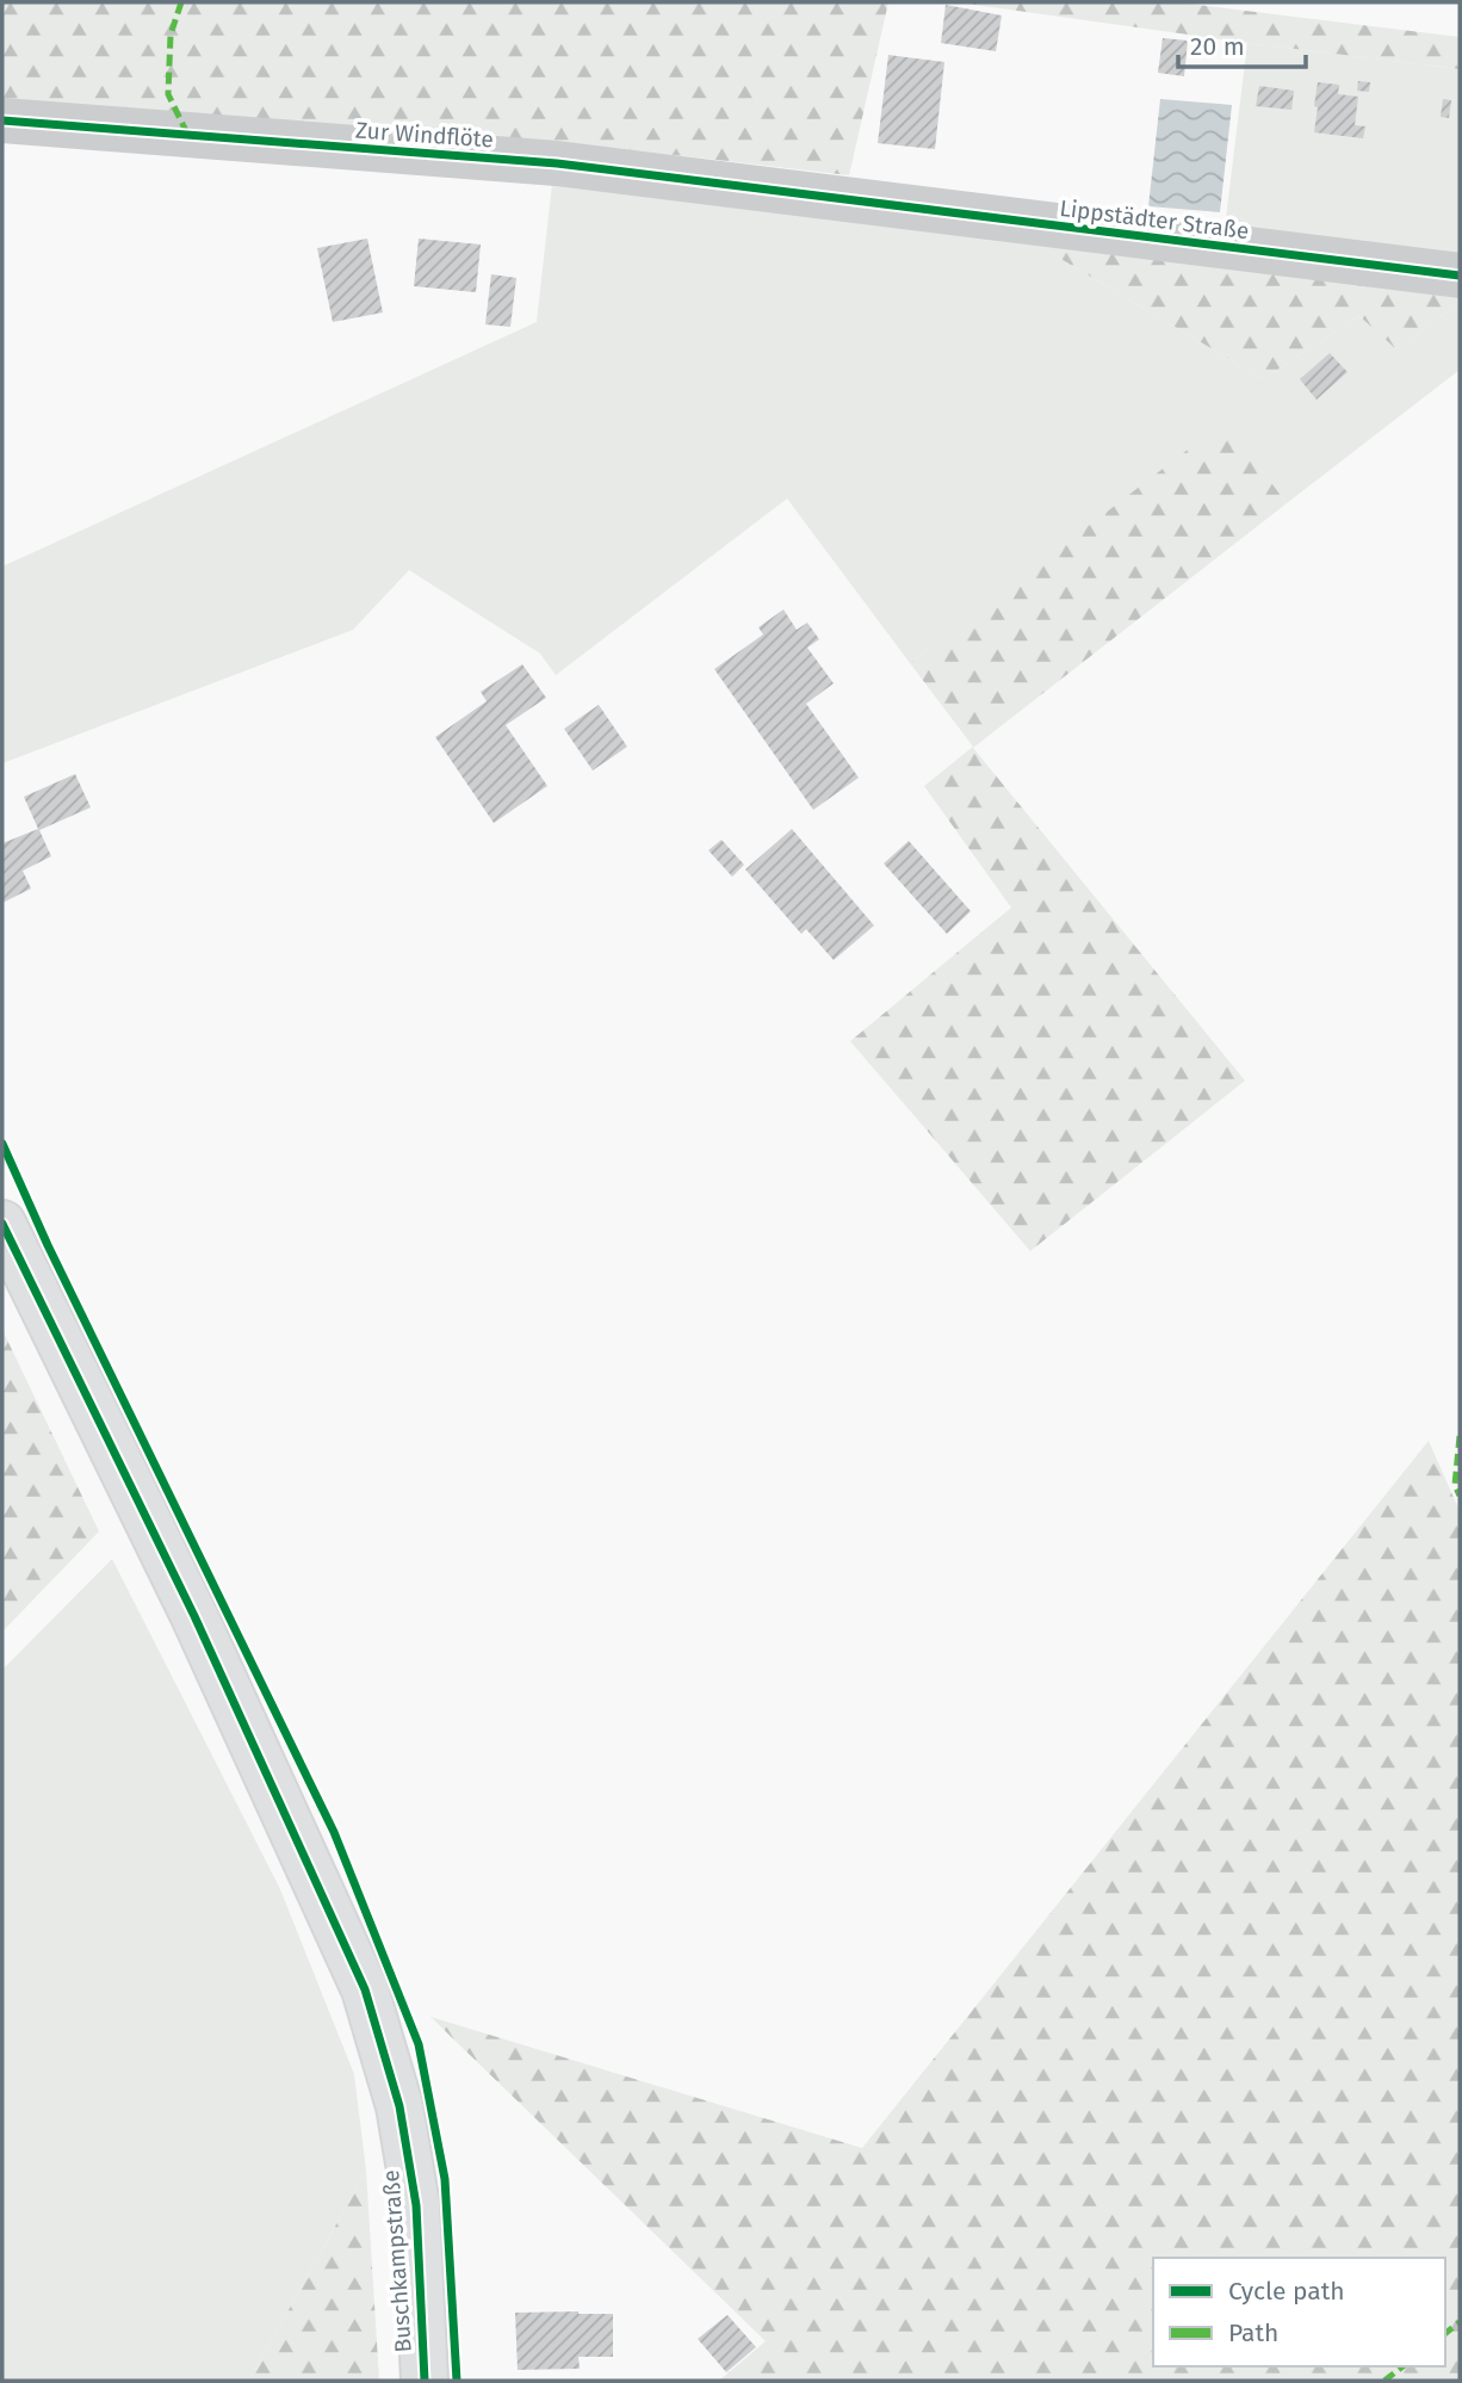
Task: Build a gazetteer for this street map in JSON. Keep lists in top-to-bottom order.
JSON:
{
  "streets": {
    "main road": ["Buschkampstraße"],
    "street": ["Zur Windflöte", "Lippstädter Straße"]
  },
  "crossings": [
    ["Zur Windflöte", "Lippstädter Straße"]
  ],
  "legend": ["Cycle path", "Path"],
  "scale_bar": "20 m"
}
